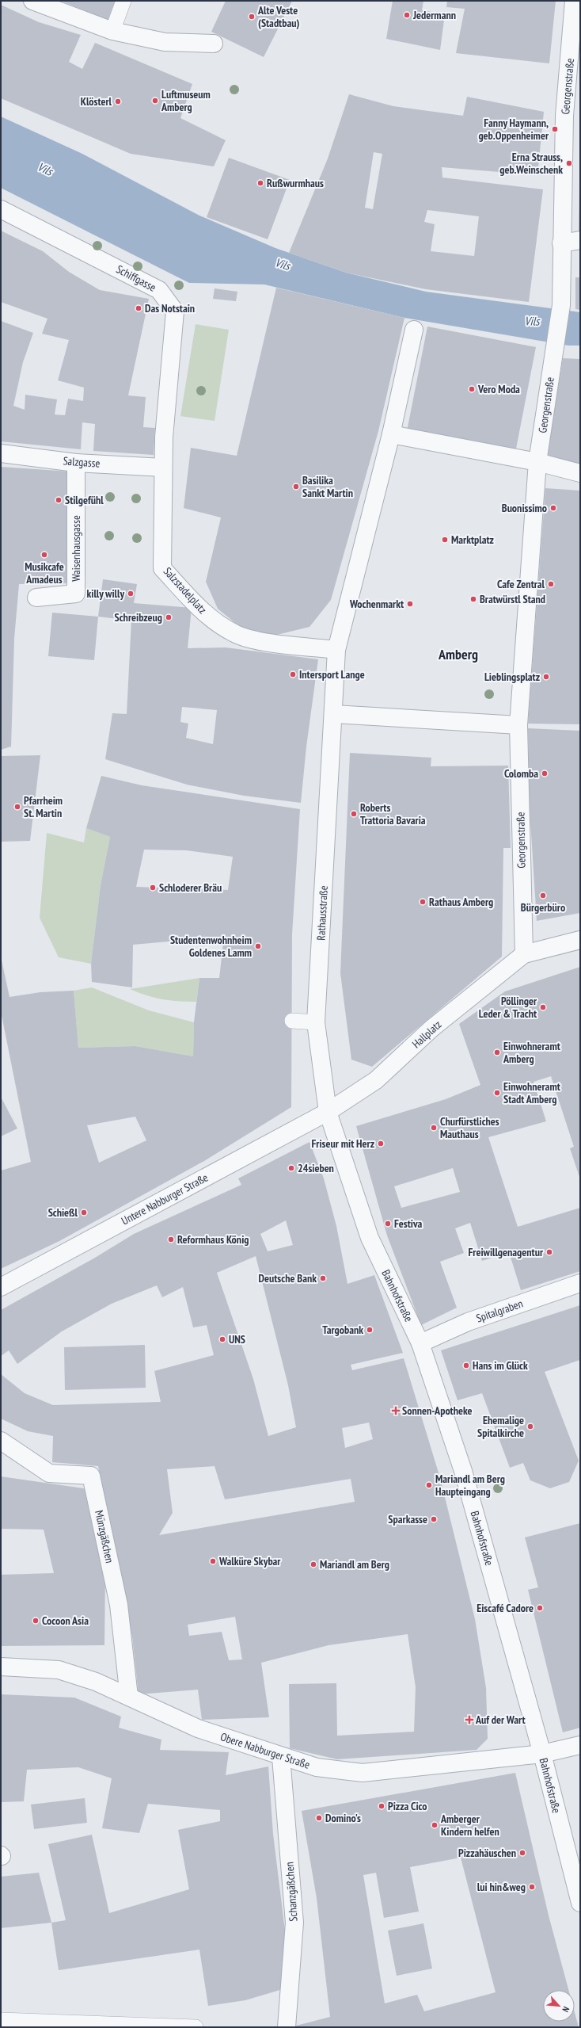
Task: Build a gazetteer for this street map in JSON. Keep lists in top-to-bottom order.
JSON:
{
  "streets": {
    "street": [
      "Georgenstraße",
      "Schiffgasse",
      "Salzgasse",
      "Waisenhausgasse",
      "Salzstadelplatz",
      "Rathausstraße",
      "Hallplatz",
      "Untere Nabburger Straße",
      "Bahnhofstraße",
      "Spitalgraben",
      "Münzgäßchen",
      "Obere Nabburger Straße",
      "Schanzgäßchen"
    ]
  },
  "crossings": [
    ["Georgenstraße", "Hallplatz"],
    ["Schiffgasse", "Salzgasse"],
    ["Schiffgasse", "Salzstadelplatz"],
    ["Salzgasse", "Waisenhausgasse"],
    ["Salzgasse", "Salzstadelplatz"],
    ["Rathausstraße", "Hallplatz"],
    ["Rathausstraße", "Untere Nabburger Straße"],
    ["Rathausstraße", "Bahnhofstraße"],
    ["Hallplatz", "Untere Nabburger Straße"],
    ["Hallplatz", "Bahnhofstraße"],
    ["Untere Nabburger Straße", "Bahnhofstraße"],
    ["Bahnhofstraße", "Spitalgraben"],
    ["Bahnhofstraße", "Obere Nabburger Straße"],
    ["Münzgäßchen", "Obere Nabburger Straße"],
    ["Obere Nabburger Straße", "Schanzgäßchen"]
  ],
  "districts": ["Amberg"],
  "water": ["Vils"],
  "places": {
    "other": [
      "Jedermann",
      "Alte Veste (Stadtbau)",
      "Luftmuseum Amberg",
      "Klösterl",
      "Fanny Haymann, geb.Oppenheimer",
      "Erna Strauss, geb.Weinschenk",
      "Rußwurmhaus",
      "Das Notstain",
      "Vero Moda",
      "Basilika Sankt Martin",
      "Stilgefühl",
      "Buonissimo",
      "Marktplatz",
      "Musikcafe Amadeus",
      "Cafe Zentral",
      "killy willy",
      "Bratwürstl Stand",
      "Wochenmarkt",
      "Schreibzeug",
      "Intersport Lange",
      "Lieblingsplatz",
      "Colomba",
      "Pfarrheim St. Martin",
      "Roberts Trattoria Bavaria",
      "Schloderer Bräu",
      "Bürgerbüro",
      "Rathaus Amberg",
      "Studentenwohnheim Goldenes Lamm",
      "Pöllinger Leder & Tracht",
      "Einwohneramt Amberg",
      "Einwohneramt Stadt Amberg",
      "Churfürstliches Mauthaus",
      "Friseur mit Herz",
      "24sieben",
      "Schießl",
      "Festiva",
      "Reformhaus König",
      "Freiwillgenagentur",
      "Deutsche Bank",
      "Targobank",
      "UNS",
      "Hans im Glück",
      "Ehemalige Spitalkirche",
      "Mariandl am Berg Haupteingang",
      "Sparkasse",
      "Walküre Skybar",
      "Mariandl am Berg",
      "Eiscafé Cadore",
      "Cocoon Asia",
      "Pizza Cico",
      "Domino's",
      "Amberger Kindern helfen",
      "Pizzahäuschen",
      "lui hin&weg"
    ],
    "health": ["Sonnen-Apotheke", "Auf der Wart"]
  },
  "north": "bottom right"
}
